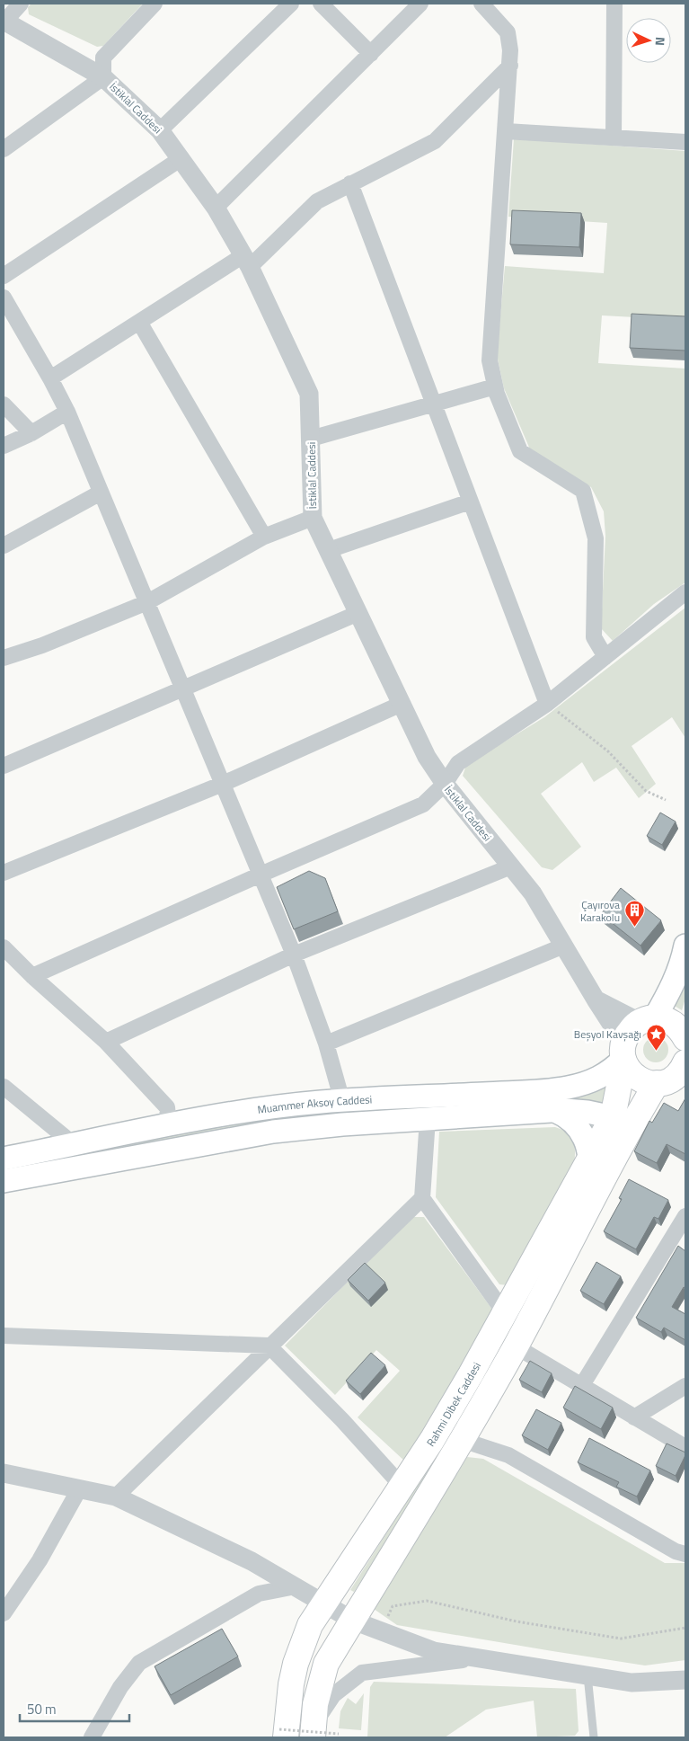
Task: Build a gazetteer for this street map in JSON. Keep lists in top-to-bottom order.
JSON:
{
  "streets": {
    "main road": ["Muammer Aksoy Caddesi", "Rahmi Dibek Caddesi"],
    "street": ["İstiklal Caddesi"]
  },
  "crossings": [
    ["İstiklal Caddesi", "Muammer Aksoy Caddesi"],
    ["İstiklal Caddesi", "Rahmi Dibek Caddesi"],
    ["Muammer Aksoy Caddesi", "Rahmi Dibek Caddesi"]
  ],
  "places": {
    "building": ["Çayırova Karakolu"],
    "place": ["Beşyol Kavşağı"]
  },
  "scale_bar": "50 m",
  "north": "right"
}
